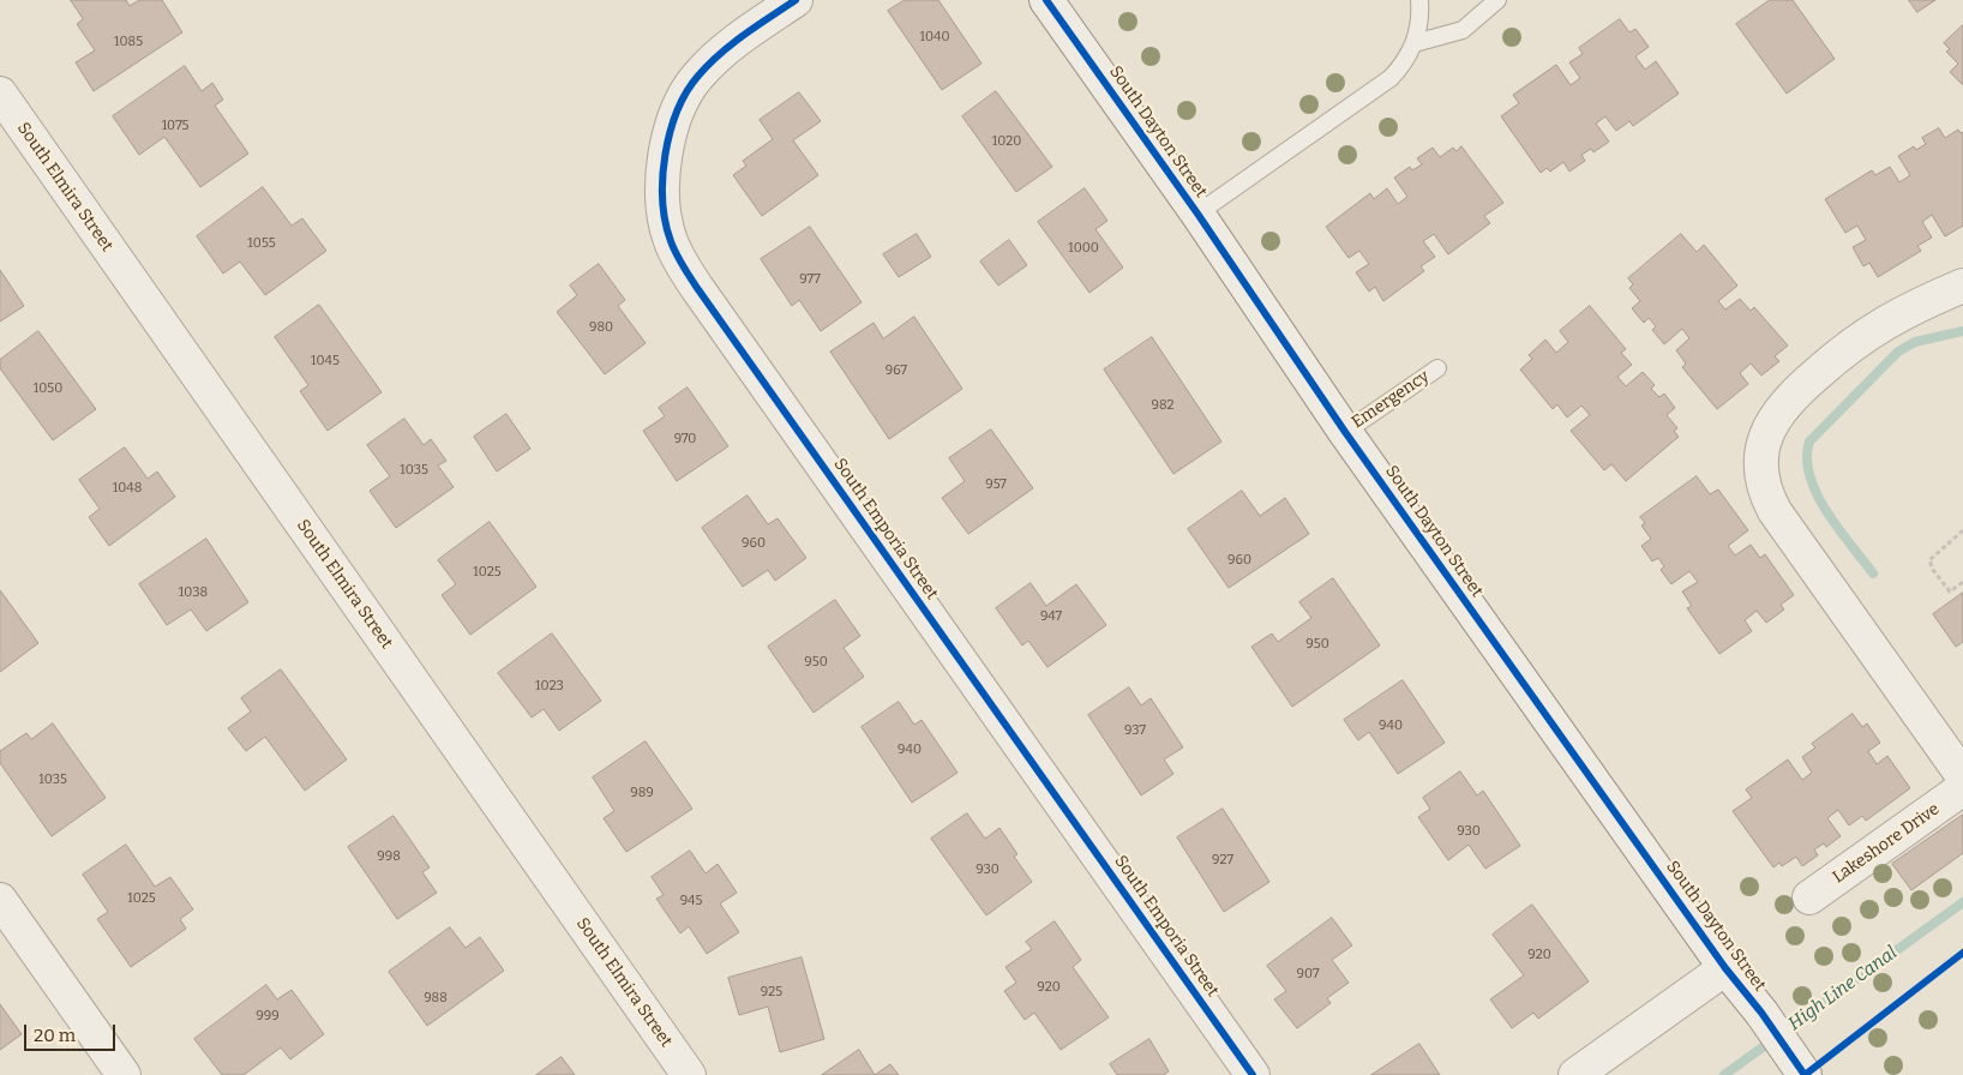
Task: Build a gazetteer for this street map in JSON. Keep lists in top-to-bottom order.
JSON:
{
  "streets": {
    "street": [
      "South Dayton Street",
      "South Elmira Street",
      "South Emporia Street",
      "Lakeshore Drive"
    ],
    "lane": ["Emergency"]
  },
  "crossings": [
    ["South Dayton Street", "Emergency"]
  ],
  "water": ["High Line Canal"],
  "house_numbers": [
    "1040",
    "1085",
    "1075",
    "1020",
    "1055",
    "1000",
    "977",
    "980",
    "1045",
    "967",
    "1050",
    "982",
    "970",
    "1035",
    "957",
    "1048",
    "960",
    "960",
    "1025",
    "1038",
    "947",
    "950",
    "950",
    "1023",
    "940",
    "937",
    "940",
    "1035",
    "989",
    "930",
    "998",
    "927",
    "930",
    "1025",
    "945",
    "920",
    "907",
    "920",
    "925",
    "988",
    "999"
  ],
  "scale_bar": "20 m"
}
